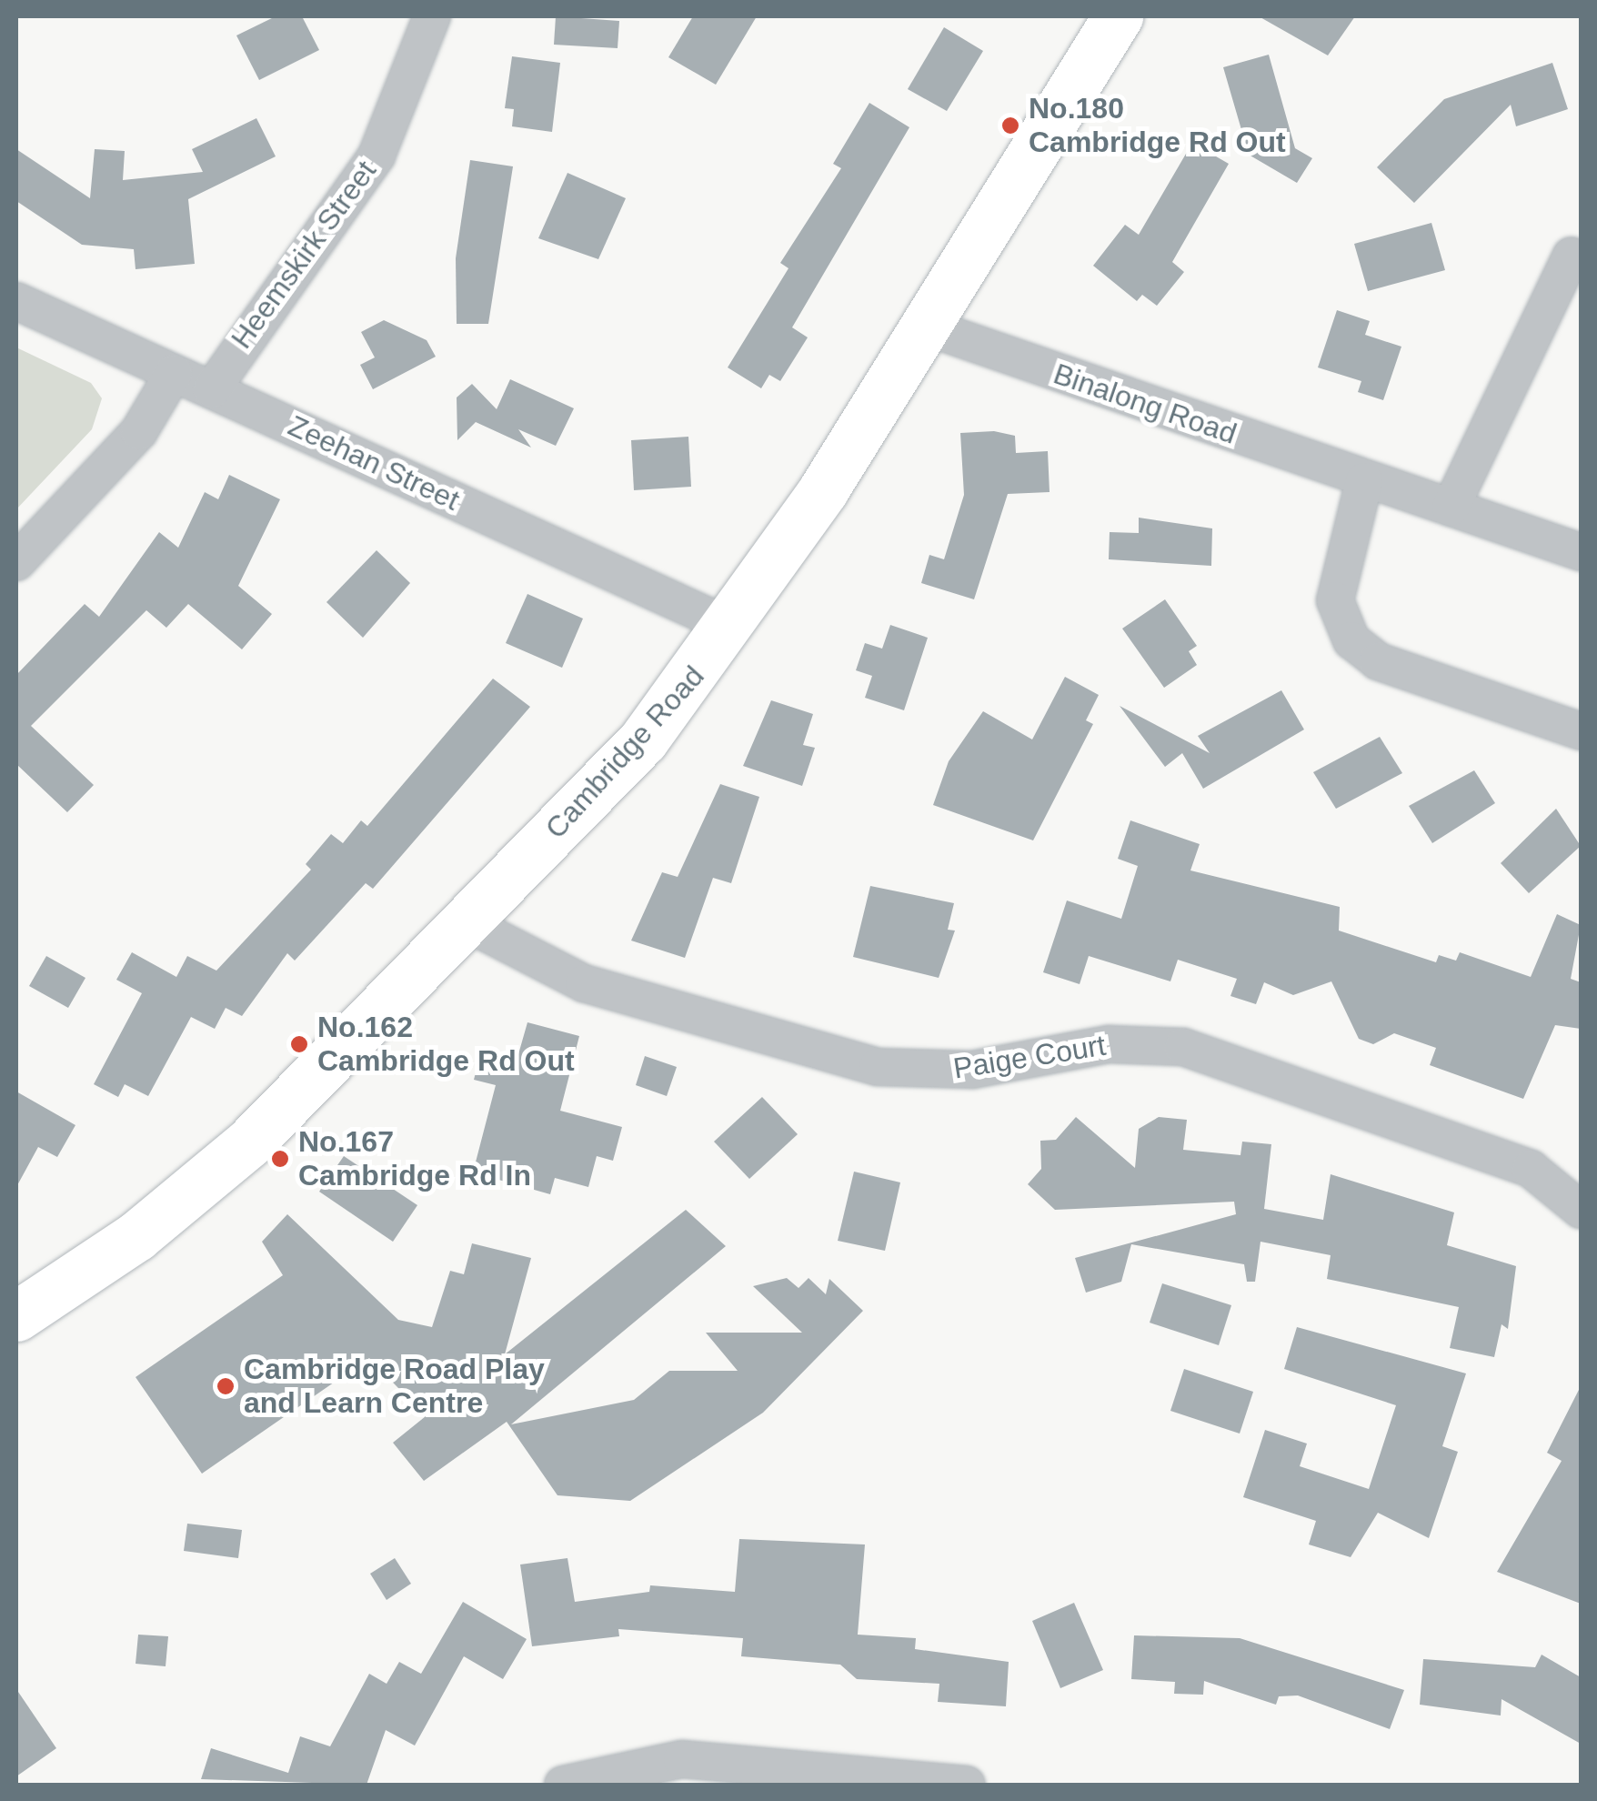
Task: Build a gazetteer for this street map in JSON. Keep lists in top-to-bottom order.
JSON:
{
  "streets": {
    "main road": ["Cambridge Road"],
    "street": [
      "Heemskirk Street",
      "Binalong Road",
      "Zeehan Street",
      "Paige Court"
    ]
  },
  "crossings": [
    ["Heemskirk Street", "Zeehan Street"],
    ["Binalong Road", "Cambridge Road"],
    ["Zeehan Street", "Cambridge Road"],
    ["Cambridge Road", "Paige Court"]
  ],
  "places": [
    "No.180 Cambridge Rd Out",
    "No.162 Cambridge Rd Out",
    "No.167 Cambridge Rd In",
    "Cambridge Road Play and Learn Centre"
  ]
}
